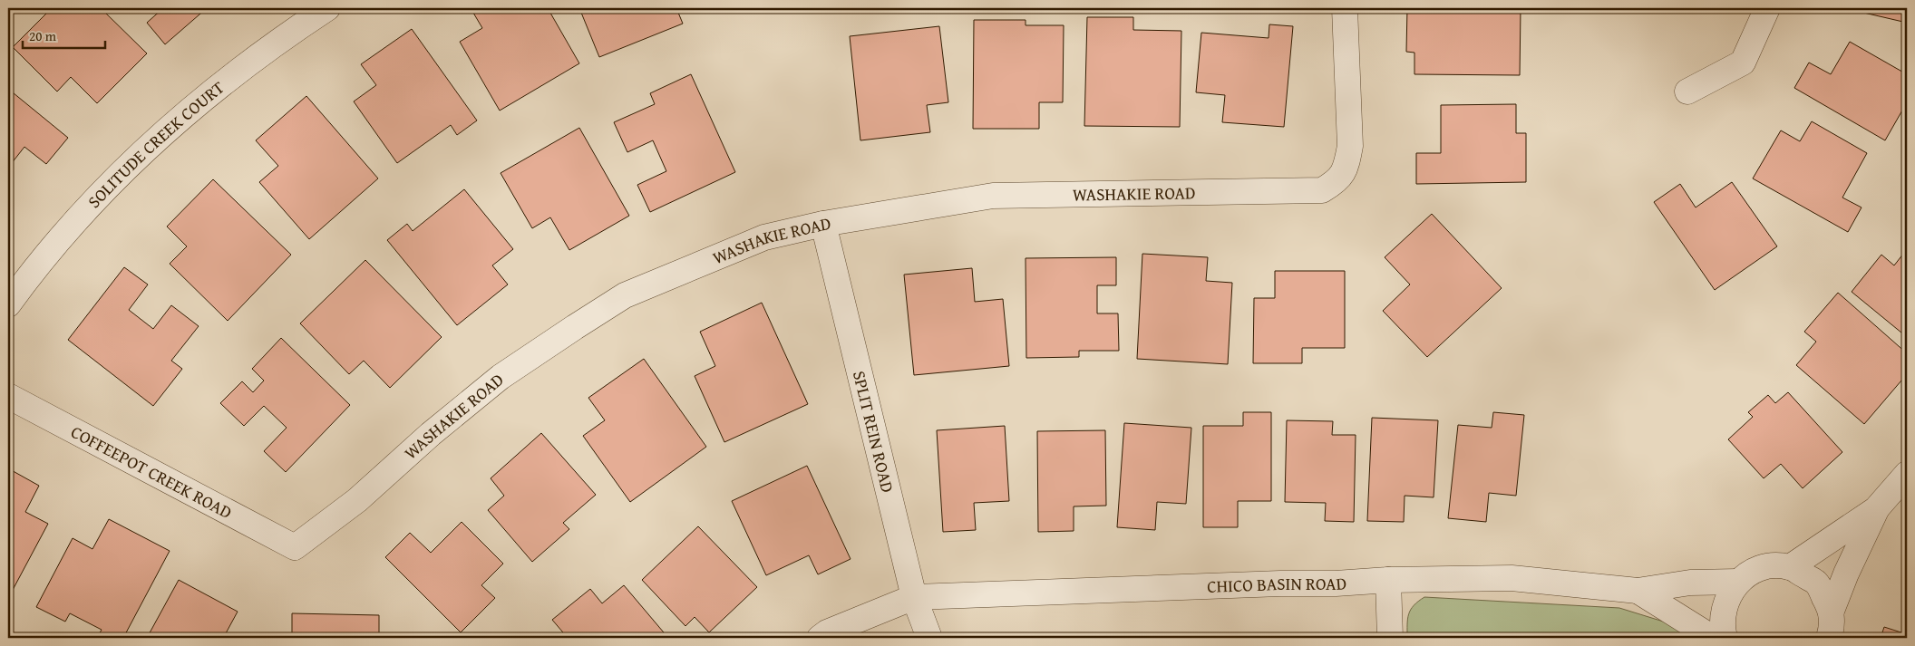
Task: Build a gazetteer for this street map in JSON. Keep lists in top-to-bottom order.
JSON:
{
  "streets": {
    "street": [
      "SOLITUDE CREEK COURT",
      "WASHAKIE ROAD",
      "SPLIT REIN ROAD",
      "COFFEEPOT CREEK ROAD",
      "CHICO BASIN ROAD"
    ]
  },
  "crossings": [
    ["WASHAKIE ROAD", "SPLIT REIN ROAD"],
    ["WASHAKIE ROAD", "COFFEEPOT CREEK ROAD"],
    ["SPLIT REIN ROAD", "CHICO BASIN ROAD"]
  ],
  "scale_bar": "20 m"
}
